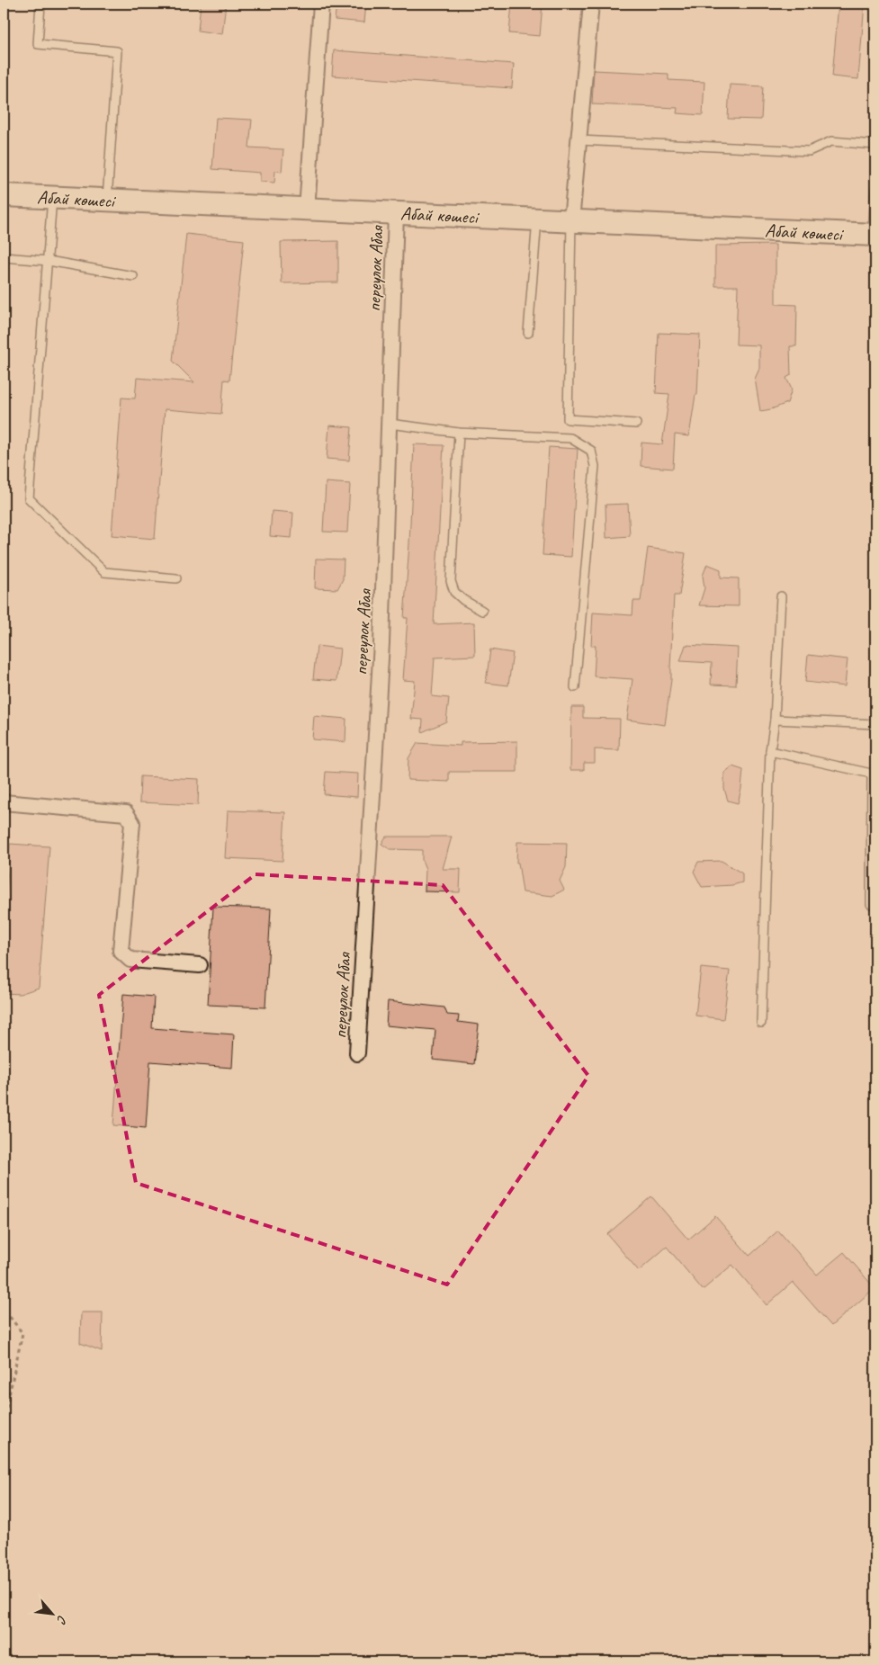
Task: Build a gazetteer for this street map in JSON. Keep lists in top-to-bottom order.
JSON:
{
  "streets": {
    "main road": ["Абай көшесі"],
    "street": ["переулок Абая"]
  },
  "crossings": [
    ["Абай көшесі", "переулок Абая"]
  ],
  "north": "bottom right"
}
